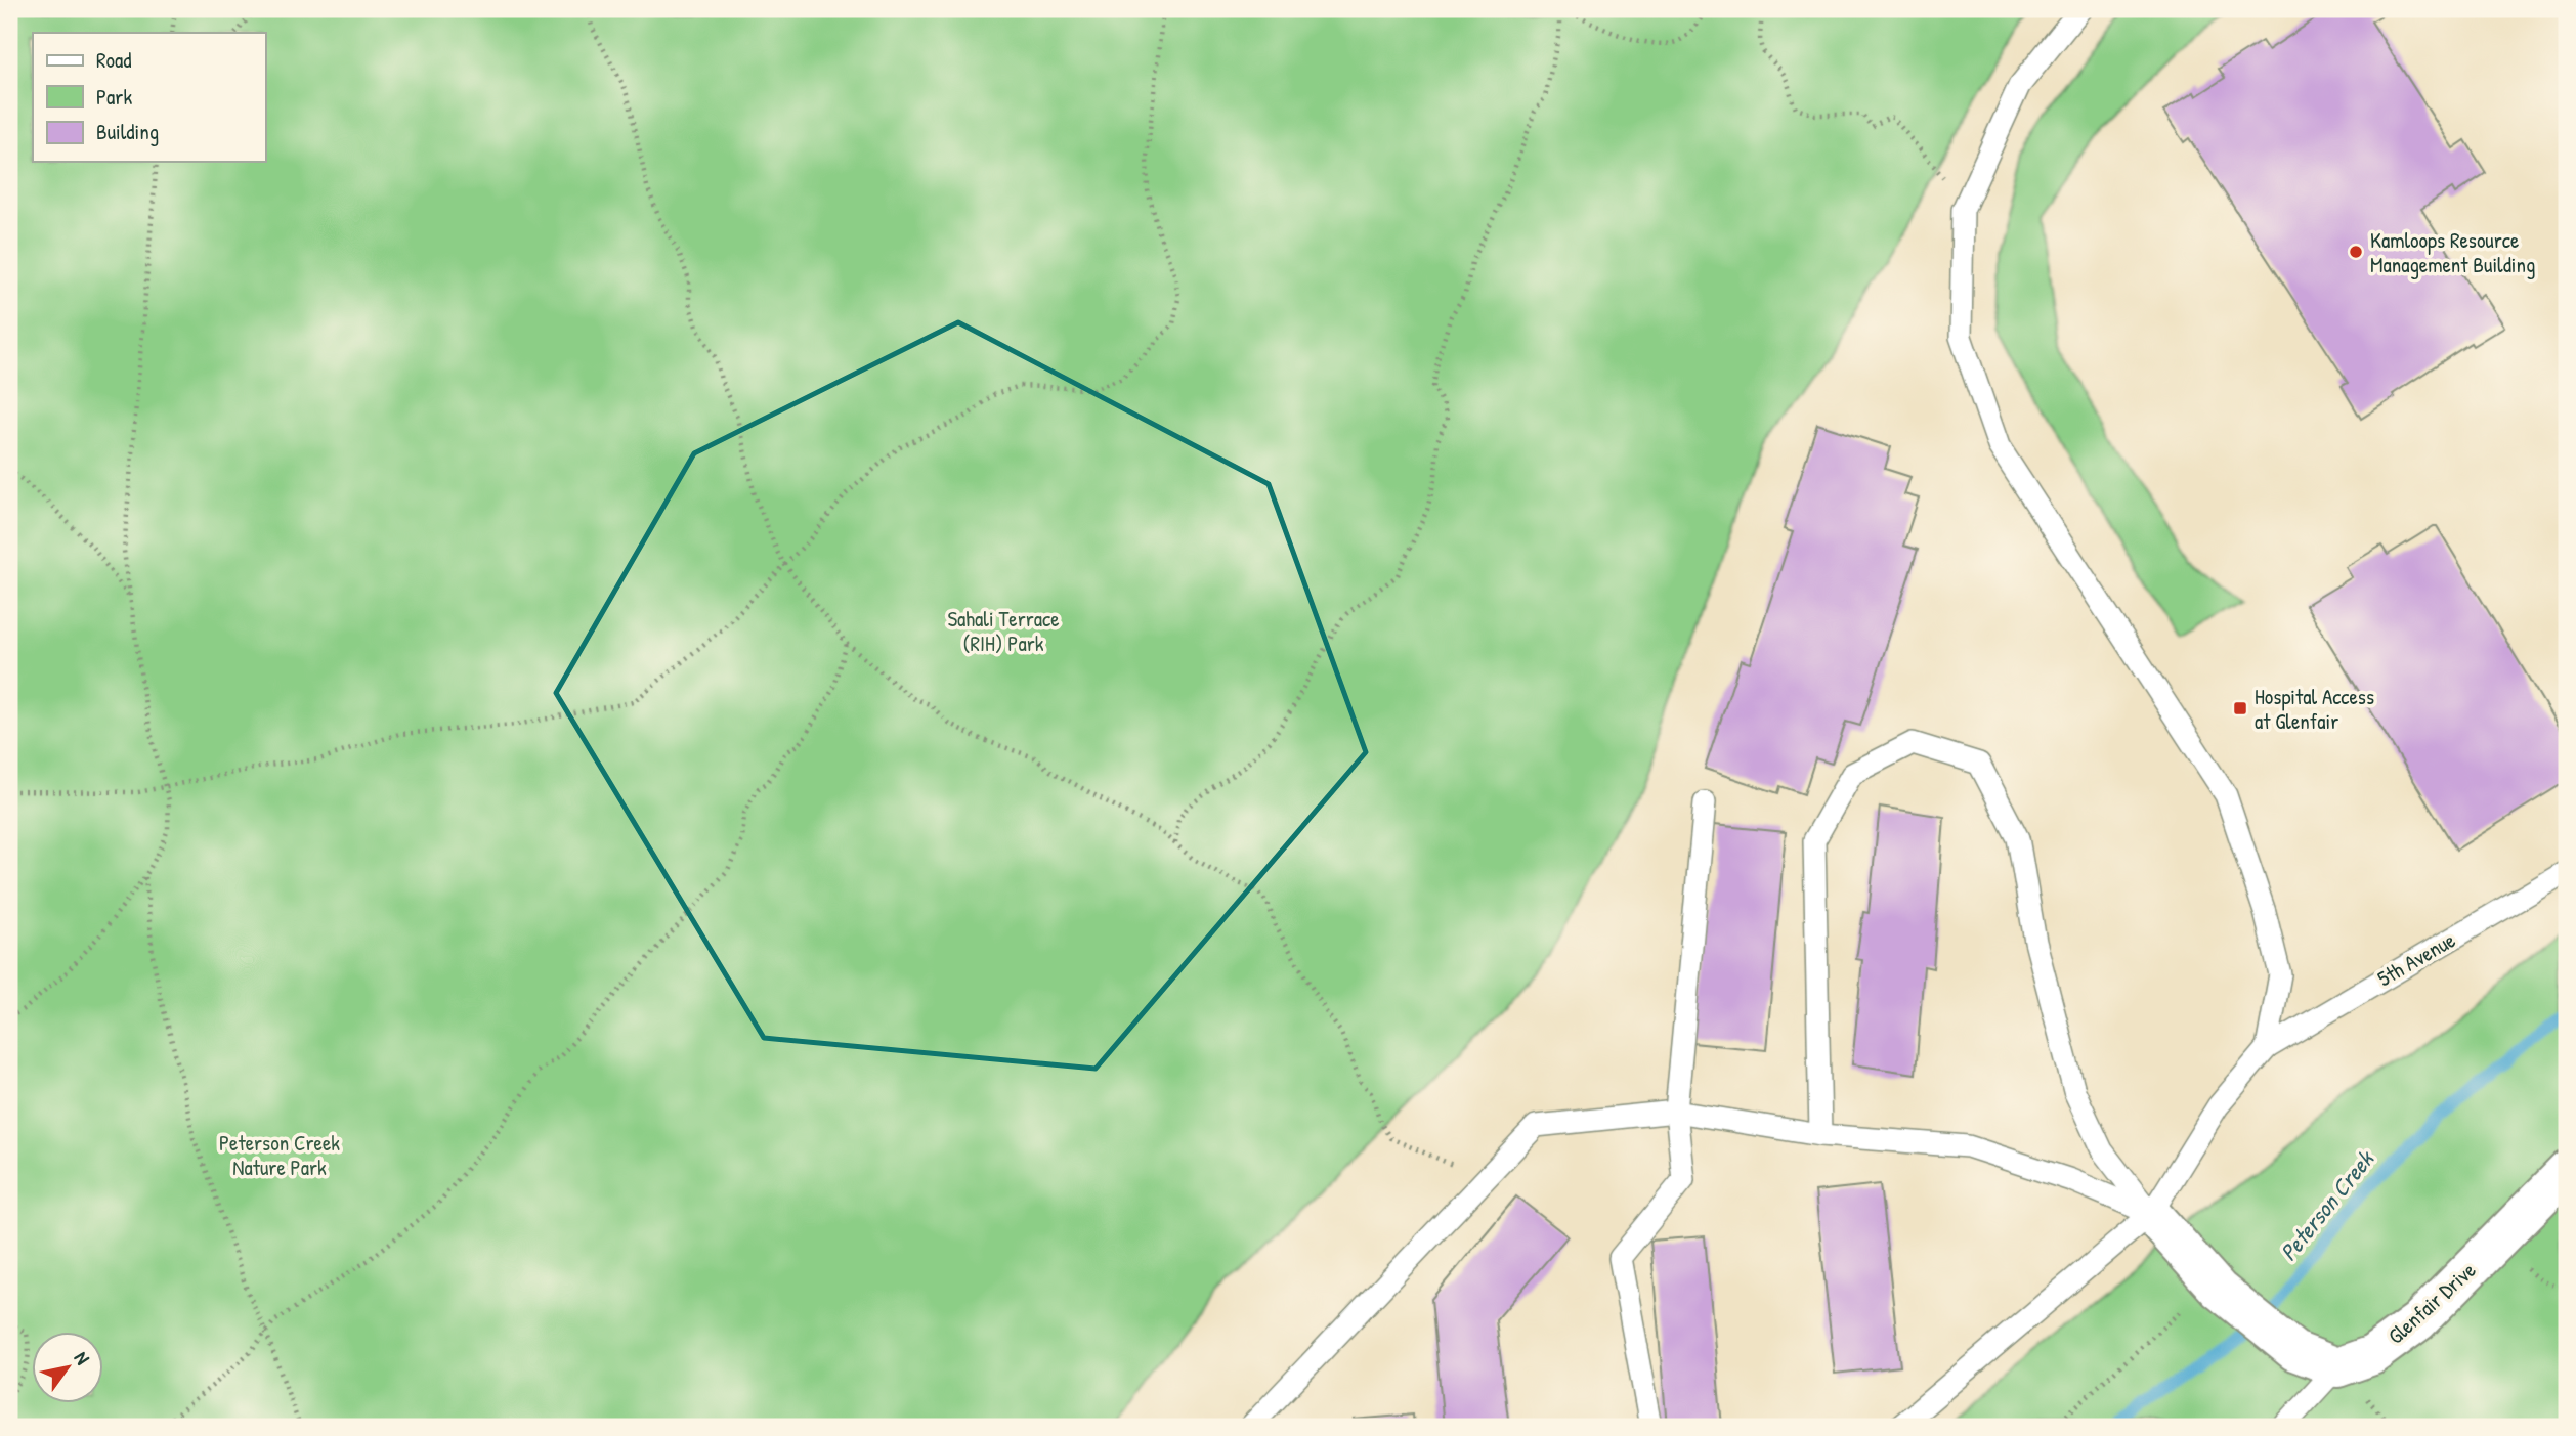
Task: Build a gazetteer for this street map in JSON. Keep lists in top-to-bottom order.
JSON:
{
  "streets": {
    "street": ["Glenfair Drive"],
    "lane": ["5th Avenue"]
  },
  "water": ["Peterson Creek"],
  "parks": ["Sahali Terrace (RIH) Park", "Peterson Creek Nature Park"],
  "places": {
    "other": ["Kamloops Resource Management Building"],
    "transit": ["Hospital Access at Glenfair"]
  },
  "legend": ["Road", "Park", "Building"],
  "north": "top right"
}
